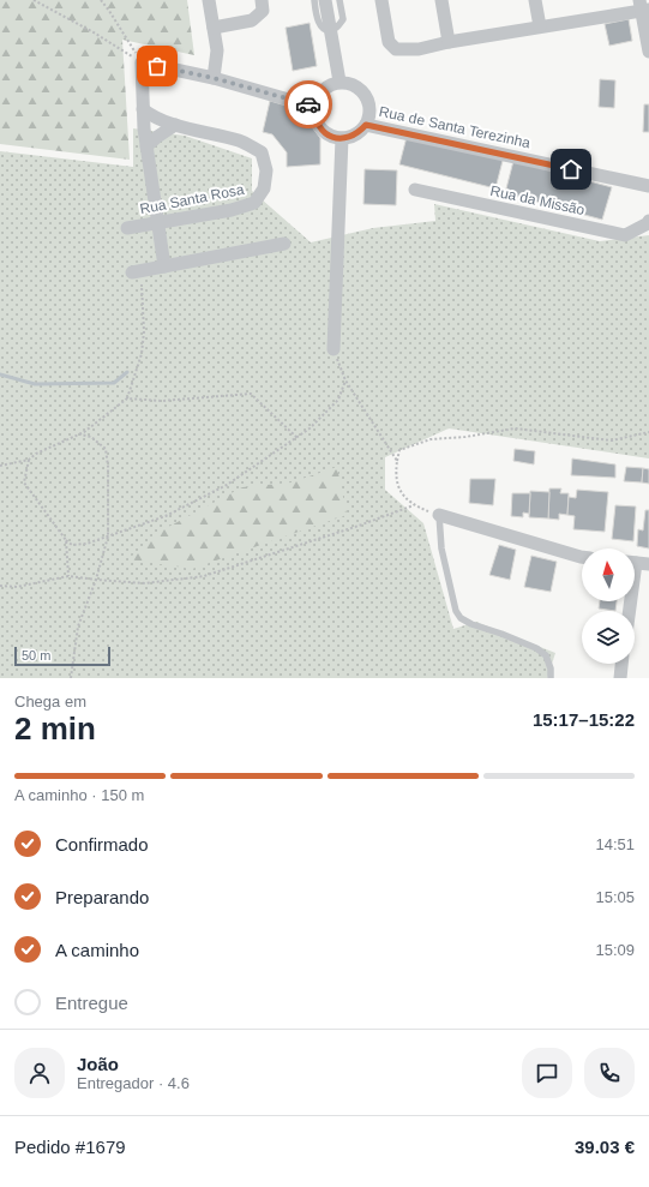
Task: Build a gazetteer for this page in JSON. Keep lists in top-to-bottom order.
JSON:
{
  "streets": {
    "street": ["Rua de Santa Terezinha", "Rua Santa Rosa", "Rua da Missão"]
  },
  "scale_bar": "50 m",
  "north": "top",
  "page": {
    "scale": "50 m",
    "heading": ["2 min", "Chega em", "15:17–15:22"],
    "panel": [
      "João",
      "Entregador · 4.6",
      "Pedido #1679",
      "39.03 €"
    ],
    "bar": "A caminho · 150 m",
    "list": [
      ["Confirmado", "14:51"],
      ["Preparando", "15:05"],
      ["A caminho", "15:09"],
      "Entregue"
    ]
  }
}
